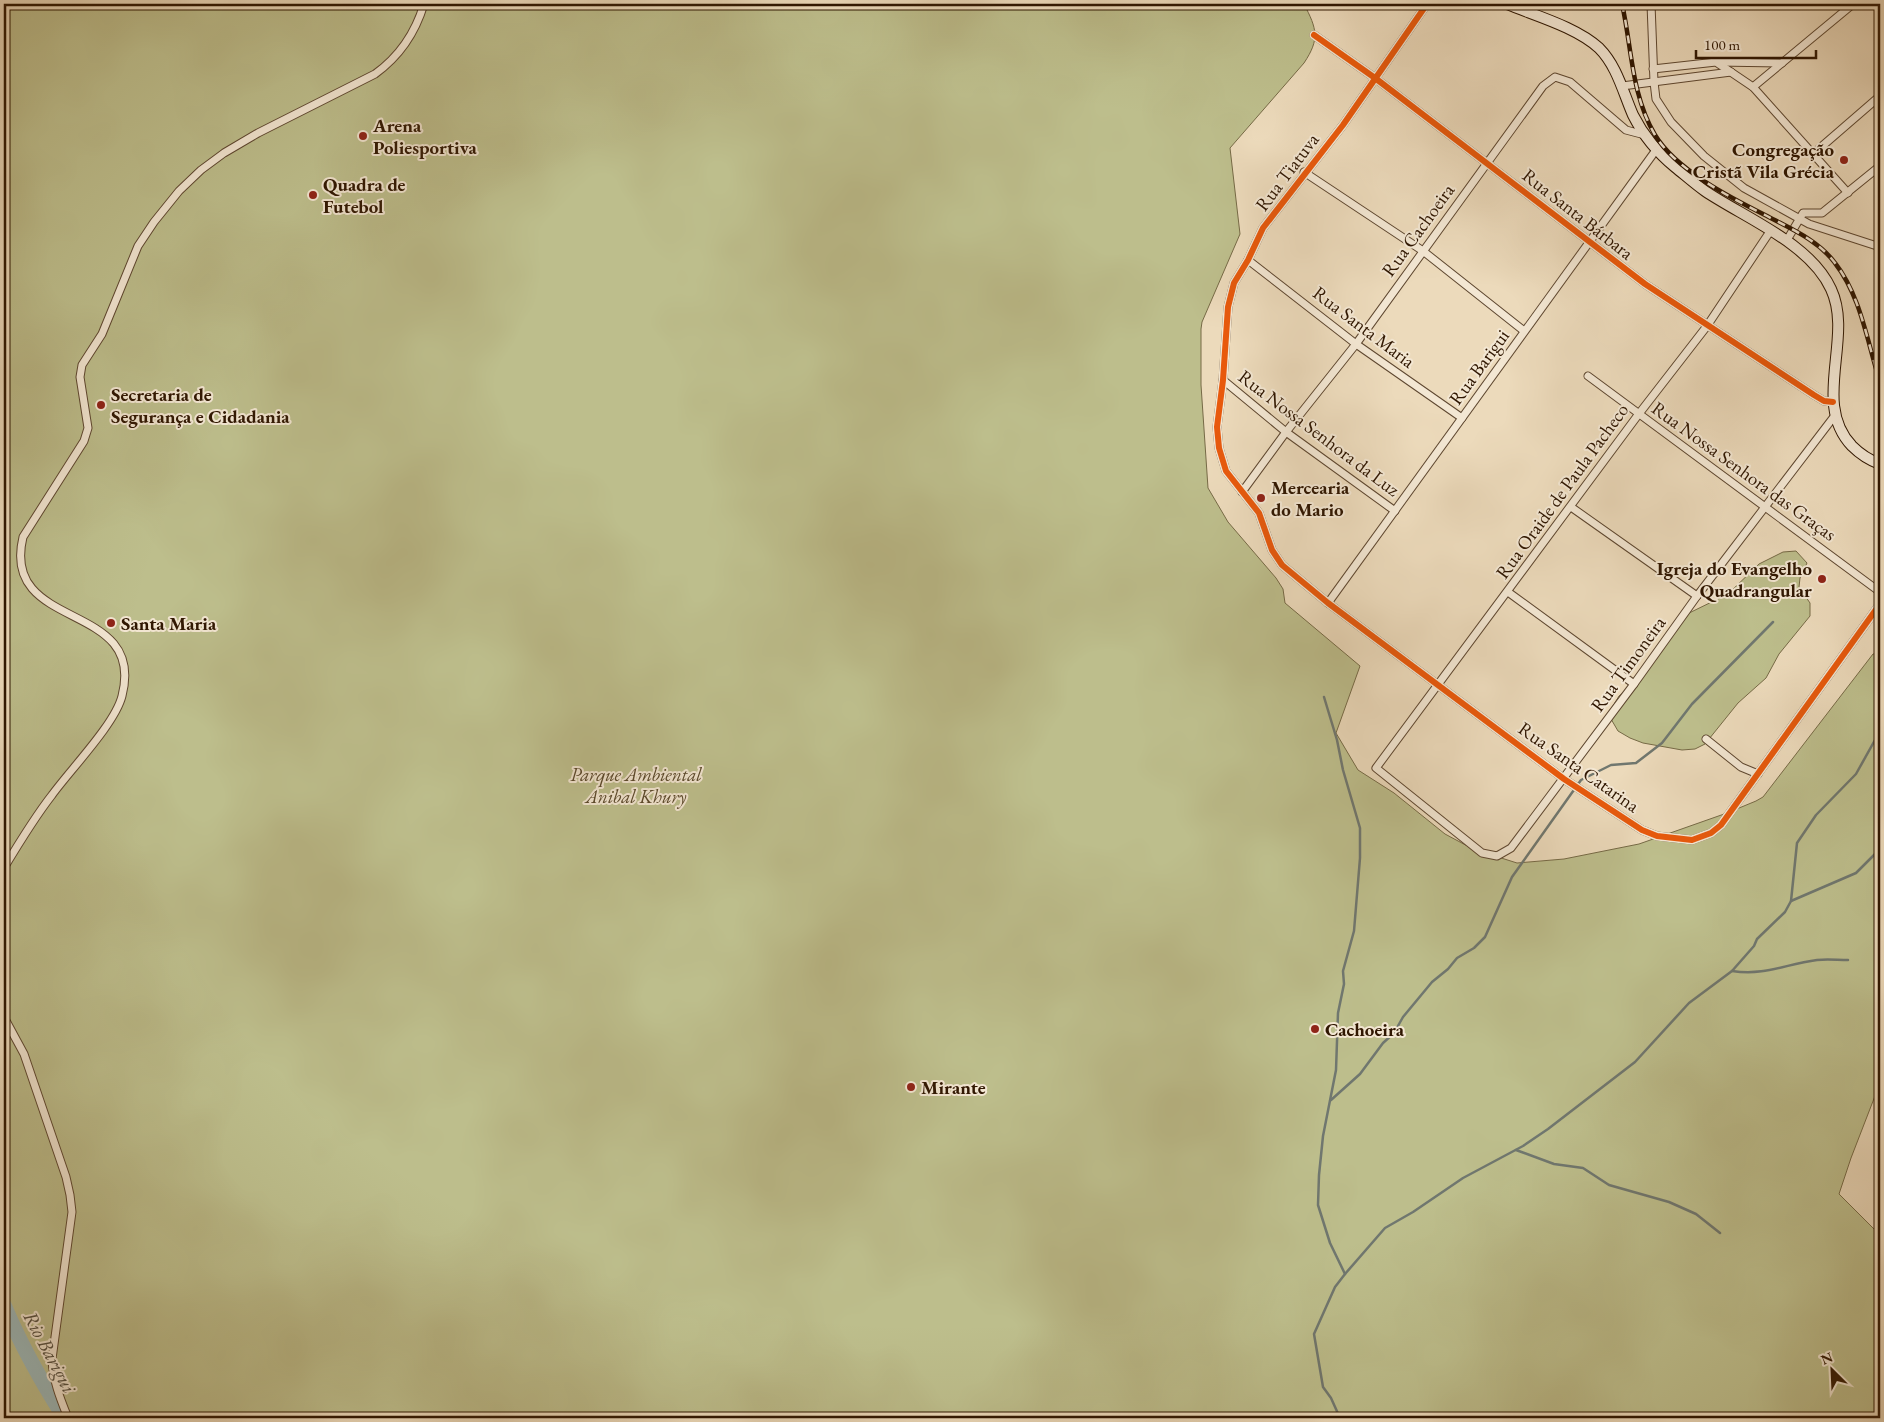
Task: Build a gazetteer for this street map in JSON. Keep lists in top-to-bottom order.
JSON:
{
  "streets": {
    "street": [
      "Rua Tiatuva",
      "Rua Santa Bárbara",
      "Rua Cachoeira",
      "Rua Santa Maria",
      "Rua Barigui",
      "Rua Nossa Senhora da Luz",
      "Rua Nossa Senhora das Graças",
      "Rua Oraide de Paula Pacheco",
      "Rua Timoneira",
      "Rua Santa Catarina"
    ]
  },
  "crossings": [
    ["Rua Tiatuva", "Rua Santa Bárbara"],
    ["Rua Tiatuva", "Rua Cachoeira"],
    ["Rua Tiatuva", "Rua Santa Maria"],
    ["Rua Tiatuva", "Rua Nossa Senhora da Luz"],
    ["Rua Tiatuva", "Rua Santa Catarina"],
    ["Rua Santa Bárbara", "Rua Cachoeira"],
    ["Rua Santa Bárbara", "Rua Barigui"],
    ["Rua Santa Bárbara", "Rua Oraide de Paula Pacheco"],
    ["Rua Cachoeira", "Rua Santa Maria"],
    ["Rua Cachoeira", "Rua Nossa Senhora da Luz"],
    ["Rua Cachoeira", "Rua Santa Catarina"],
    ["Rua Santa Maria", "Rua Barigui"],
    ["Rua Barigui", "Rua Nossa Senhora da Luz"],
    ["Rua Barigui", "Rua Santa Catarina"],
    ["Rua Nossa Senhora das Graças", "Rua Oraide de Paula Pacheco"],
    ["Rua Nossa Senhora das Graças", "Rua Timoneira"],
    ["Rua Oraide de Paula Pacheco", "Rua Timoneira"],
    ["Rua Oraide de Paula Pacheco", "Rua Santa Catarina"],
    ["Rua Timoneira", "Rua Santa Catarina"]
  ],
  "water": ["Rio Barigui"],
  "parks": ["Parque Ambiental Anibal Khury"],
  "places": [
    "Arena Poliesportiva",
    "Congregação Cristã Vila Grécia",
    "Quadra de Futebol",
    "Secretaria de Segurança e Cidadania",
    "Mercearia do Mario",
    "Igreja do Evangelho Quadrangular",
    "Santa Maria",
    "Cachoeira",
    "Mirante"
  ],
  "scale_bar": "100 m",
  "north": "top left"
}
